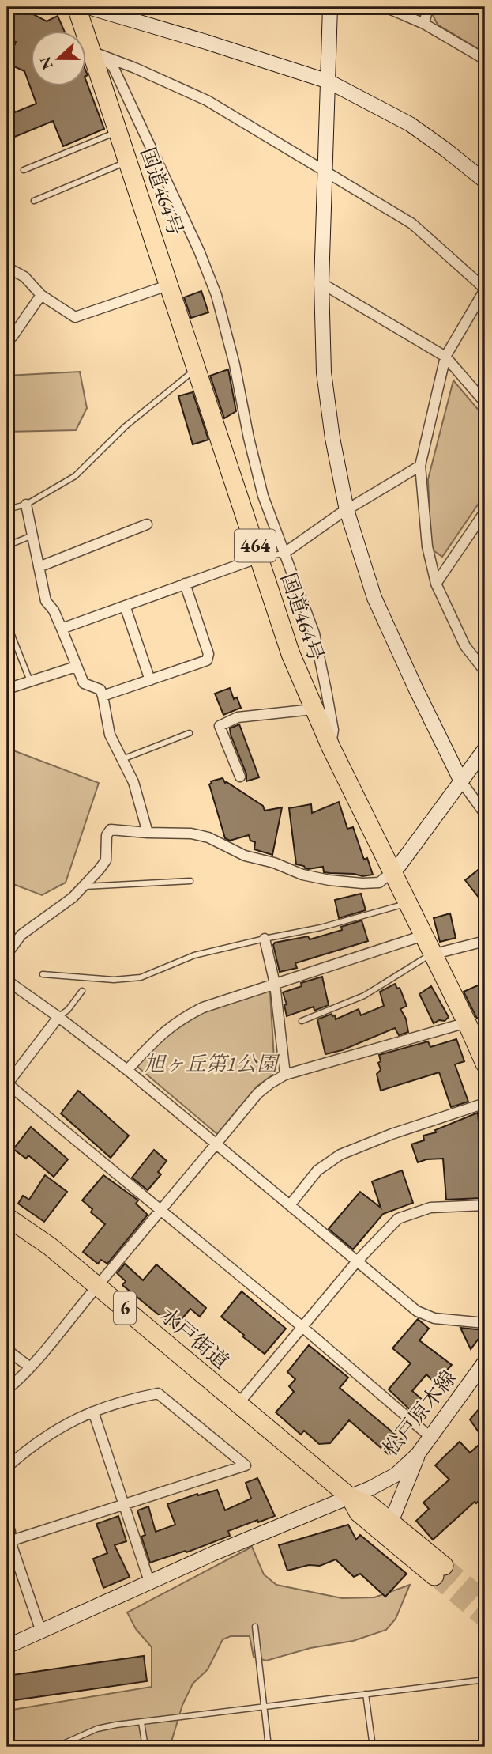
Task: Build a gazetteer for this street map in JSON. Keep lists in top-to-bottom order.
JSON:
{
  "streets": {
    "highway": [
      "国道464号",
      "464",
      "6",
      "水戸街道"
    ],
    "street": ["松戸原木線"]
  },
  "crossings": [
    ["水戸街道", "松戸原木線"]
  ],
  "parks": ["旭ヶ丘第1公園"],
  "north": "left"
}
